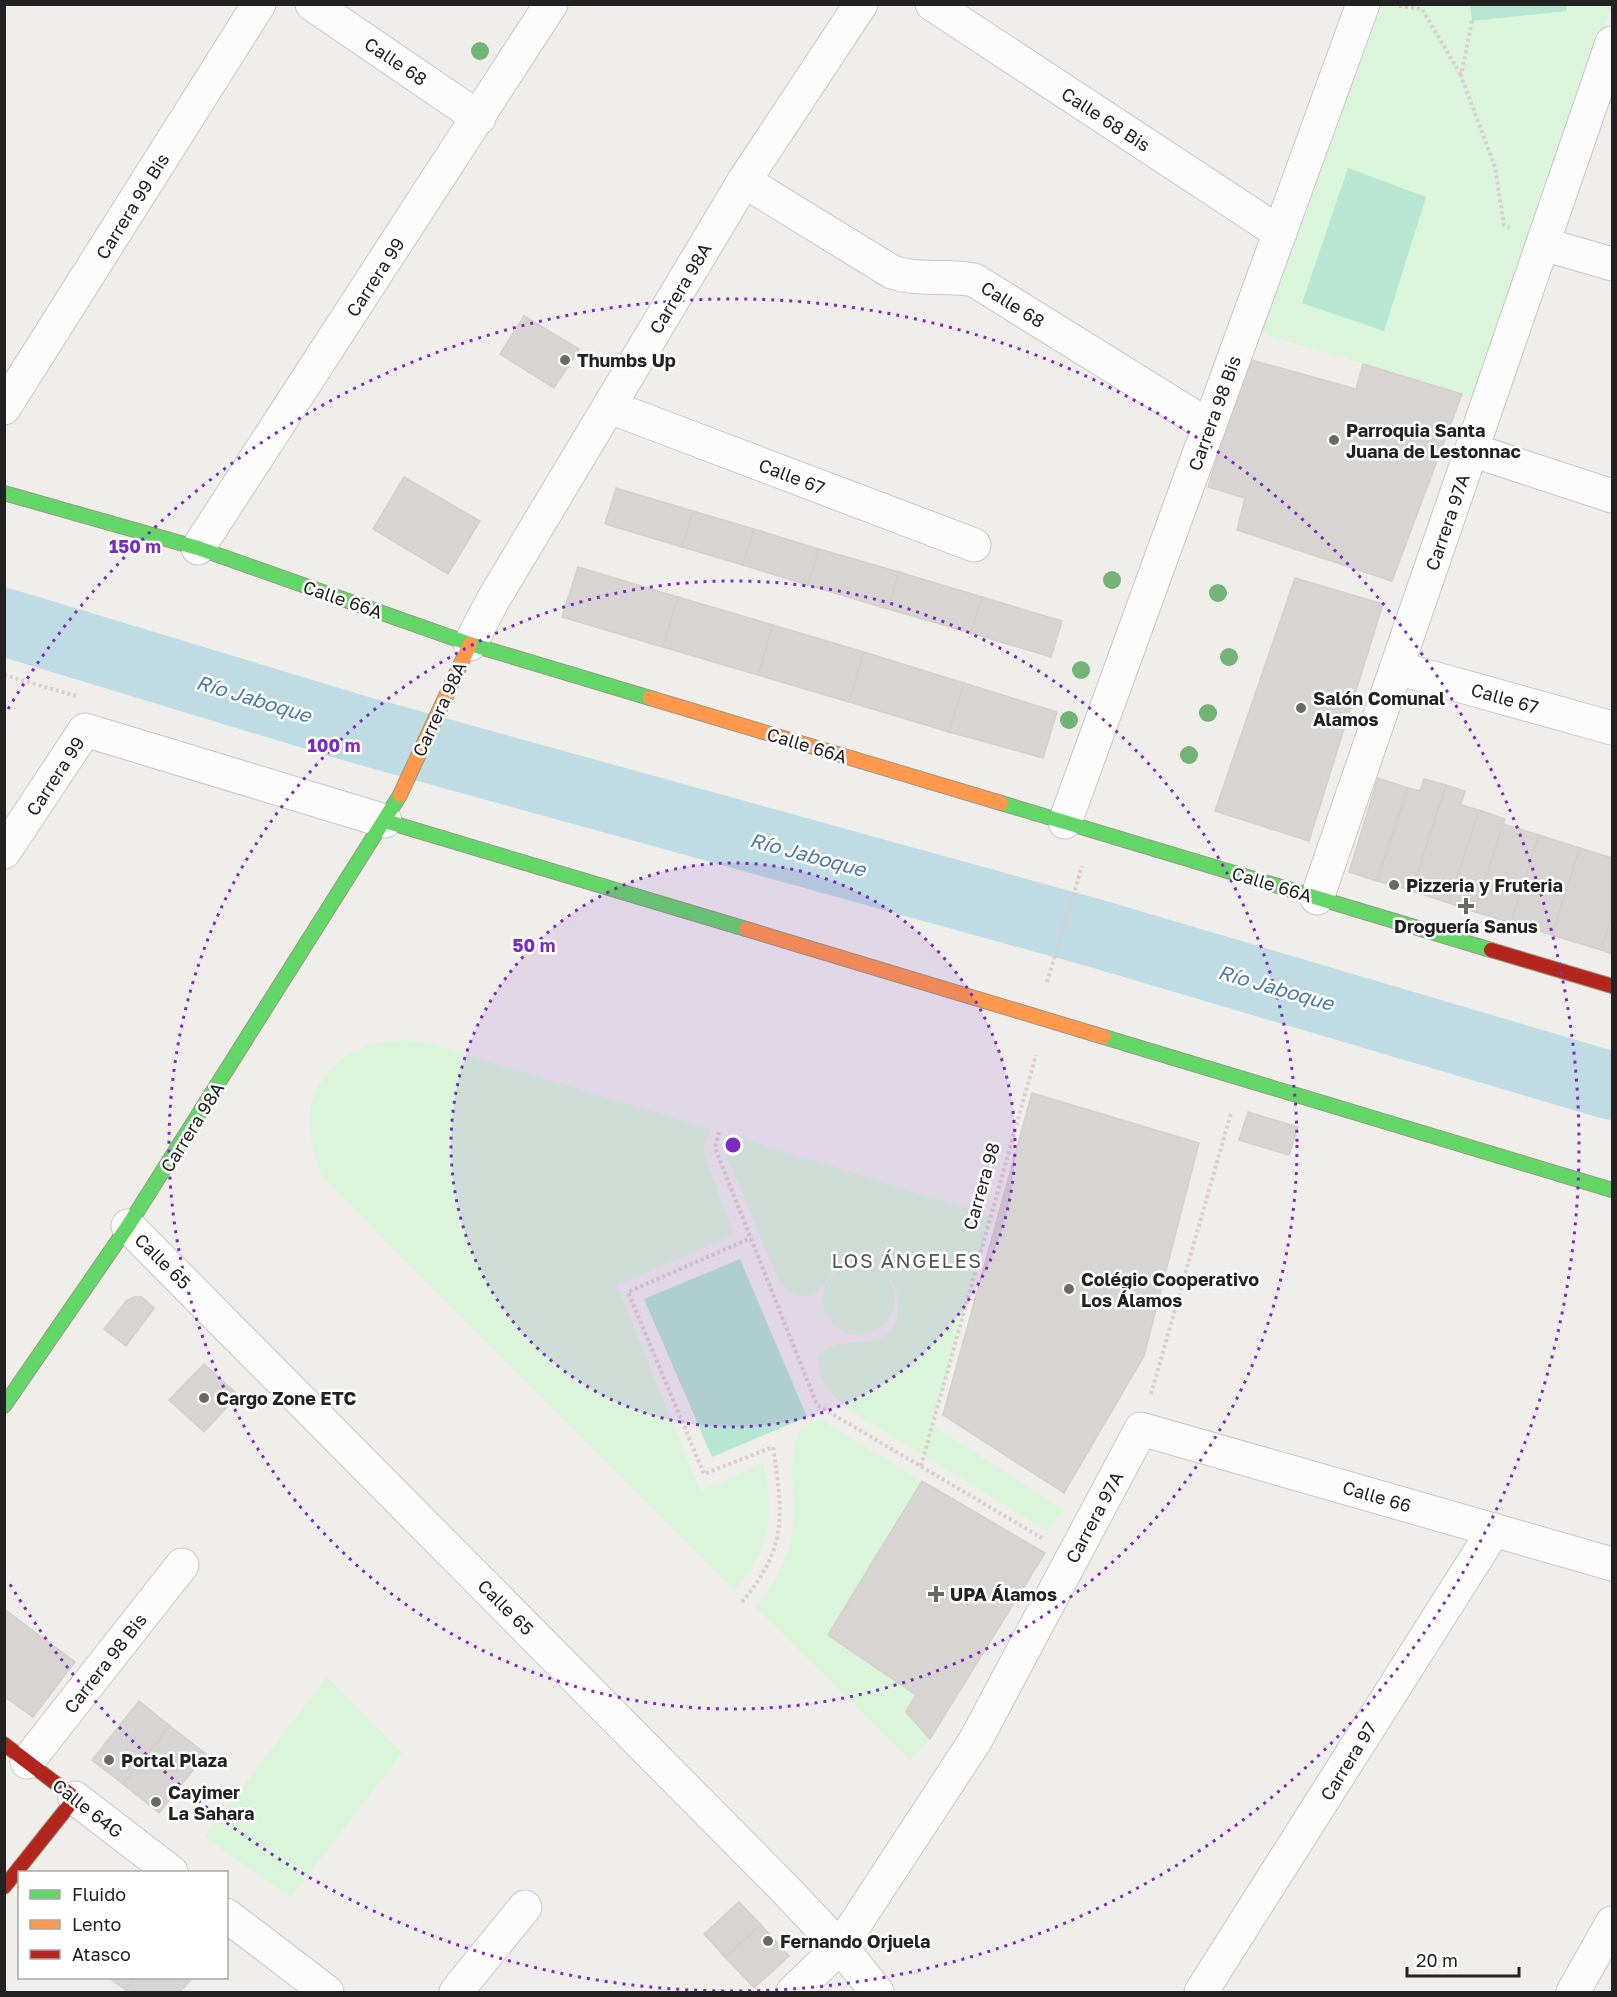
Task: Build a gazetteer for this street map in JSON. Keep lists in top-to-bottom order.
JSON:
{
  "streets": {
    "street": [
      "Calle 68",
      "Calle 68 Bis",
      "Carrera 99 Bis",
      "Carrera 99",
      "Carrera 98A",
      "Carrera 98 Bis",
      "Calle 67",
      "Carrera 97A",
      "Calle 66A",
      "Calle 65",
      "Calle 66",
      "Carrera 97",
      "Calle 64G"
    ],
    "path": ["Carrera 98"]
  },
  "crossings": [
    ["Calle 68", "Carrera 99"],
    ["Calle 68", "Carrera 98A"],
    ["Calle 68", "Carrera 98 Bis"],
    ["Calle 68 Bis", "Carrera 98 Bis"],
    ["Carrera 99", "Carrera 98A"],
    ["Carrera 99", "Calle 66A"],
    ["Carrera 98A", "Calle 67"],
    ["Carrera 98A", "Calle 66A"],
    ["Carrera 98A", "Calle 65"],
    ["Carrera 98 Bis", "Calle 66A"],
    ["Carrera 98 Bis", "Calle 64G"],
    ["Calle 67", "Carrera 97A"],
    ["Carrera 97A", "Calle 66A"],
    ["Carrera 97A", "Calle 65"],
    ["Carrera 97A", "Calle 66"],
    ["Calle 66", "Carrera 97"]
  ],
  "districts": ["LOS ÁNGELES"],
  "water": ["Río Jaboque"],
  "places": {
    "other": [
      "Thumbs Up",
      "Parroquia Santa Juana de Lestonnac",
      "Salón Comunal Alamos",
      "Pizzeria y Fruteria",
      "Colégio Cooperativo Los Álamos",
      "Cargo Zone ETC",
      "Portal Plaza",
      "Cayimer La Sahara",
      "Fernando Orjuela"
    ],
    "health": ["Droguería Sanus", "UPA Álamos"]
  },
  "legend": ["Fluido", "Lento", "Atasco"],
  "scale_bar": "20 m",
  "rings": ["150 m", "100 m", "50 m"]
}
